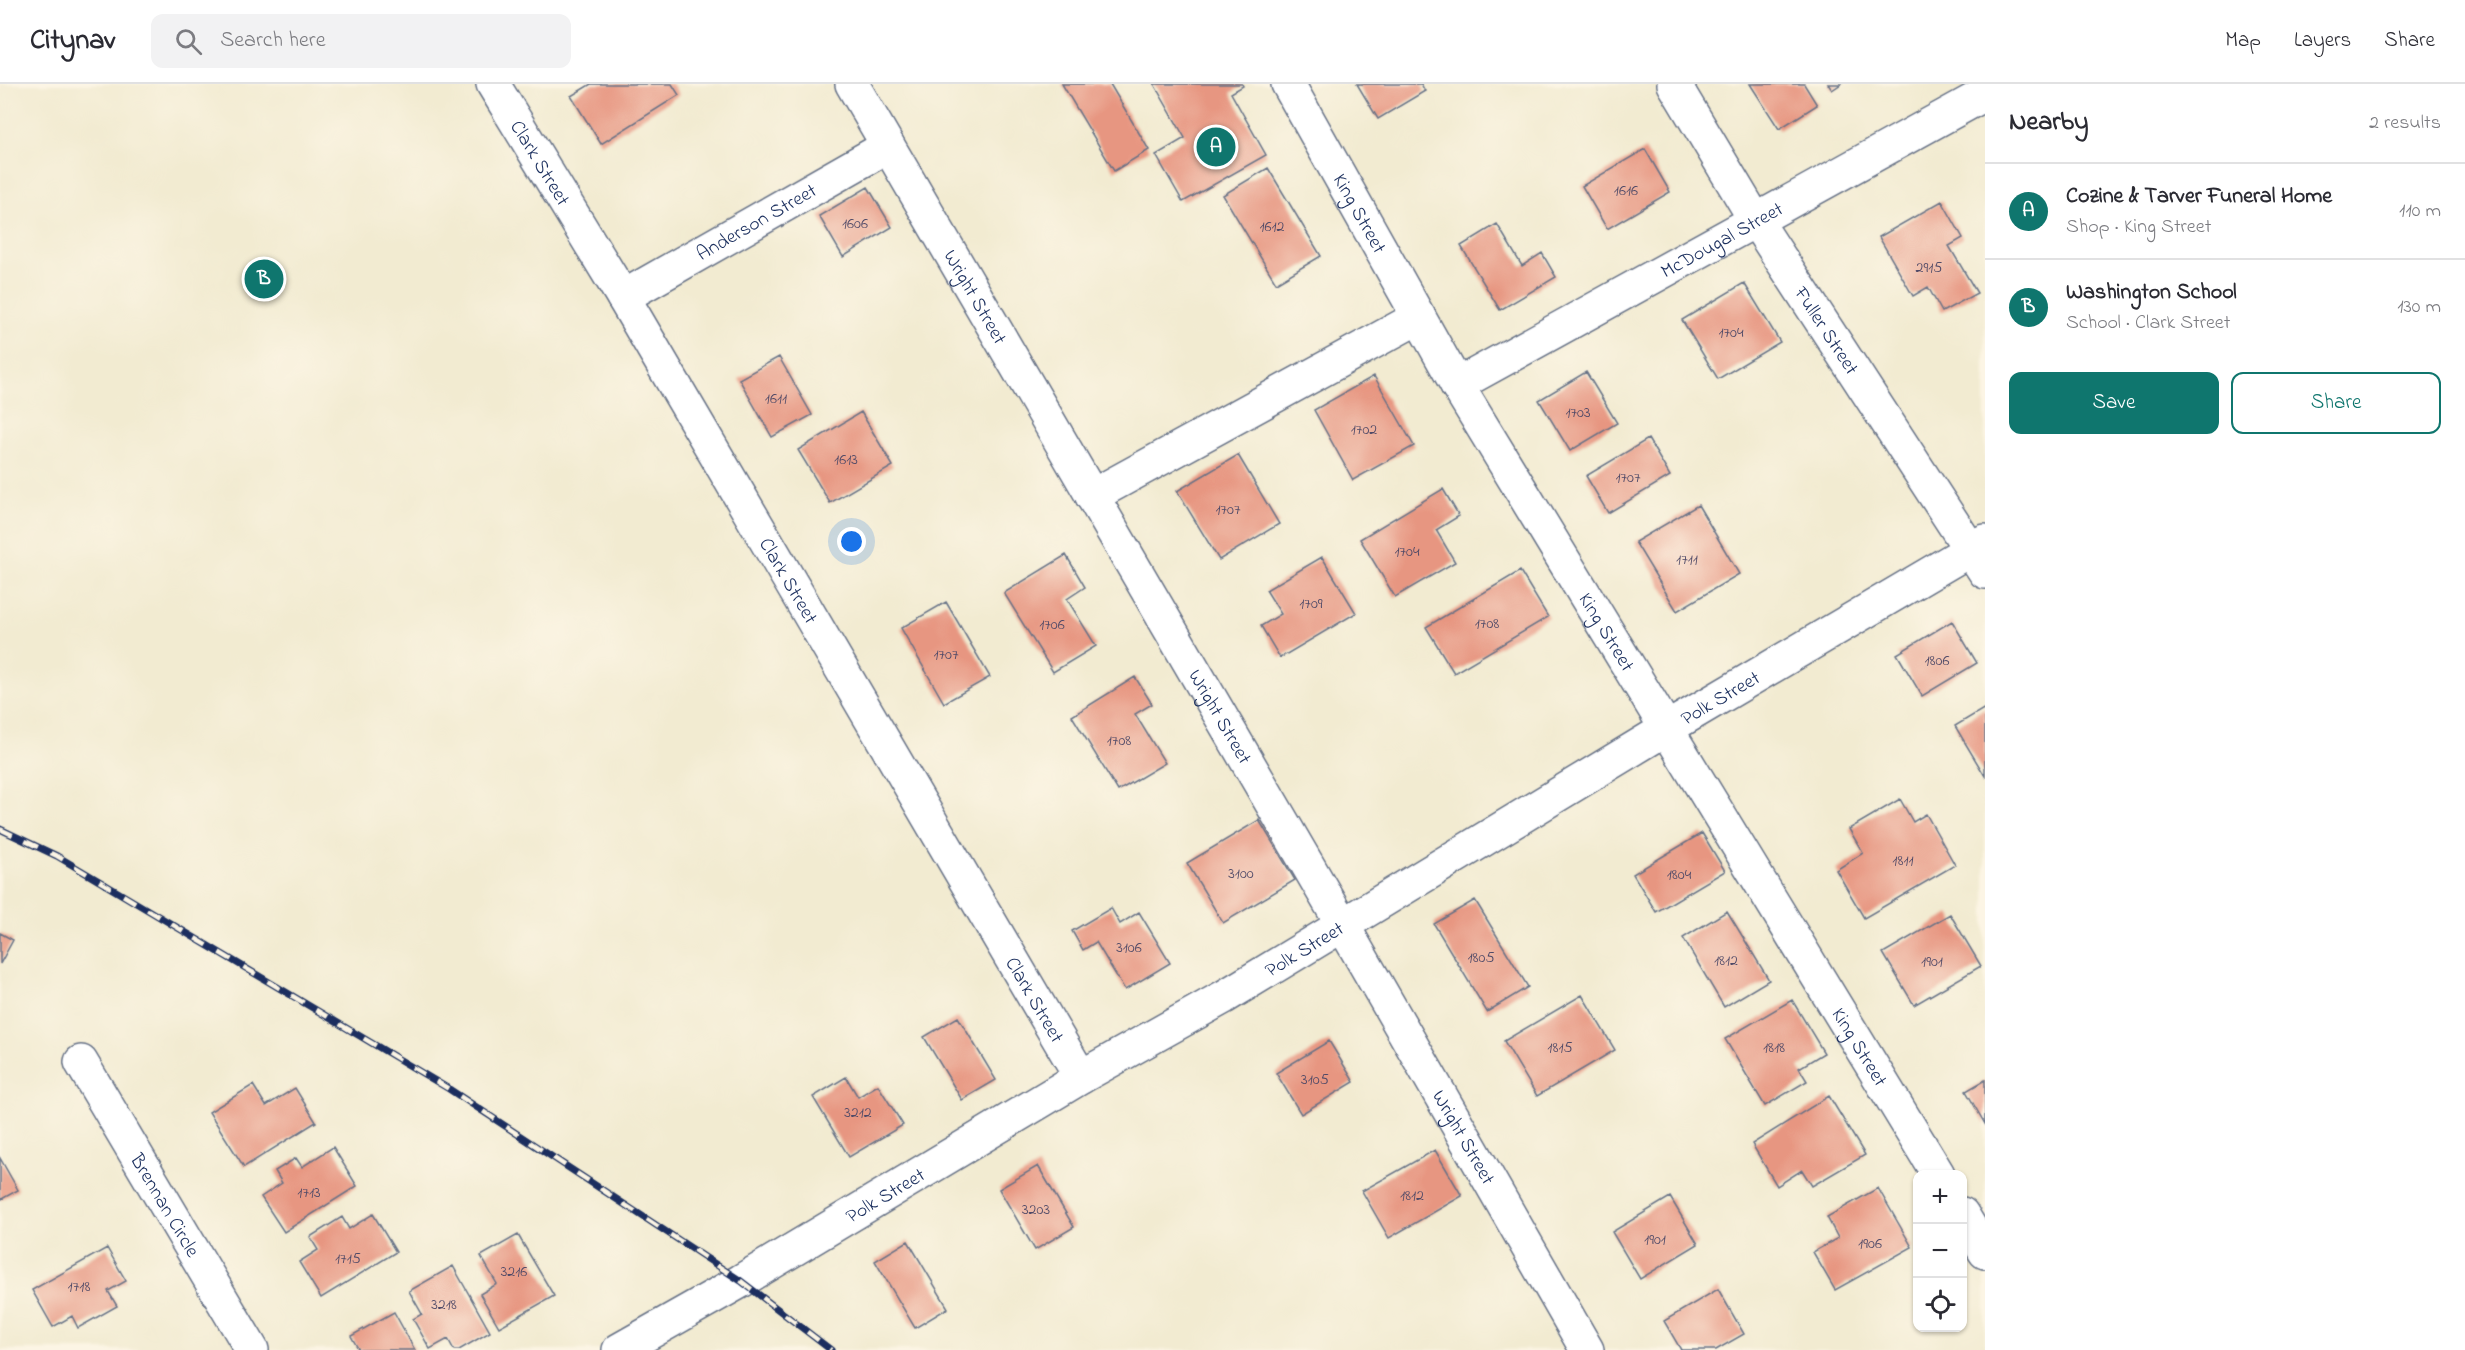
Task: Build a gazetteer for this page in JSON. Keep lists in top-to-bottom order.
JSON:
{
  "streets": {
    "street": [
      "Clark Street",
      "King Street",
      "Anderson Street",
      "McDougal Street",
      "Wright Street",
      "Fuller Street",
      "Polk Street",
      "Brennan Circle"
    ]
  },
  "crossings": [
    ["Clark Street", "Anderson Street"],
    ["Clark Street", "Polk Street"],
    ["King Street", "McDougal Street"],
    ["King Street", "Polk Street"],
    ["Anderson Street", "Wright Street"],
    ["McDougal Street", "Fuller Street"],
    ["Wright Street", "Polk Street"],
    ["Fuller Street", "Polk Street"]
  ],
  "house_numbers": [
    "1616",
    "1606",
    "1612",
    "2915",
    "1704",
    "1611",
    "1703",
    "1702",
    "1613",
    "1707",
    "1707",
    "1704",
    "1711",
    "1709",
    "1708",
    "1706",
    "1707",
    "1806",
    "1708",
    "1811",
    "3100",
    "1804",
    "3106",
    "1805",
    "1812",
    "1901",
    "1815",
    "1818",
    "3105",
    "3212",
    "1713",
    "1812",
    "3203",
    "1901",
    "1906",
    "1715",
    "3216",
    "1718",
    "3218"
  ],
  "page": {
    "header": "Citynav",
    "search": "Search here",
    "nav": ["Map", "Layers", "Share"],
    "heading": ["Nearby", "2 results"],
    "pins": ["A", "B"],
    "list": [
      {
        "mark": "A",
        "name": "Cozine & Tarver Funeral Home",
        "note": "Shop · King Street",
        "value": "110 m"
      },
      {
        "mark": "B",
        "name": "Washington School",
        "note": "School · Clark Street",
        "value": "130 m"
      }
    ],
    "buttons": ["Save", "Share"],
    "map_buttons": ["+", "−"]
  }
}
